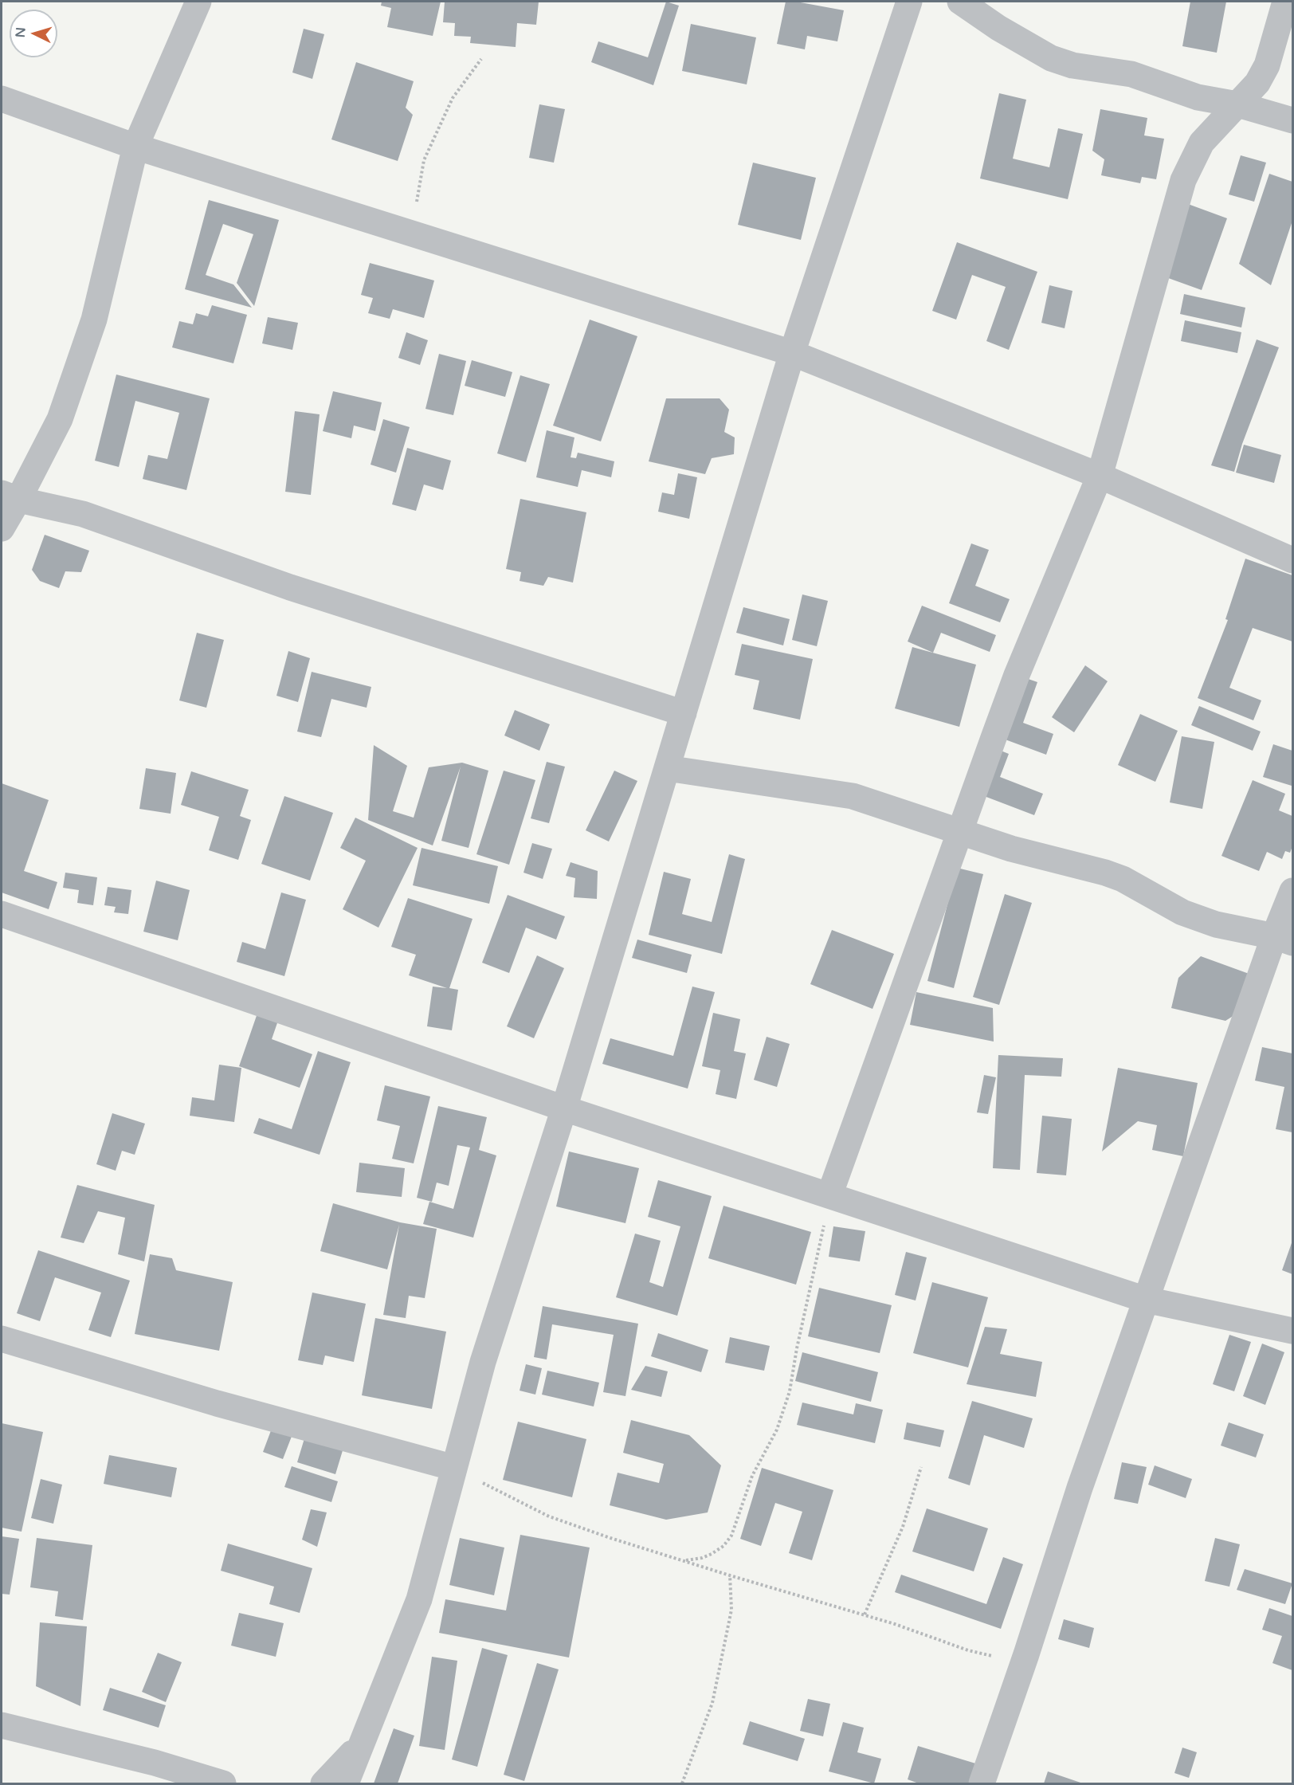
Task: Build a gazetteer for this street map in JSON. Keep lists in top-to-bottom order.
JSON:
{
  "north": "left"
}
